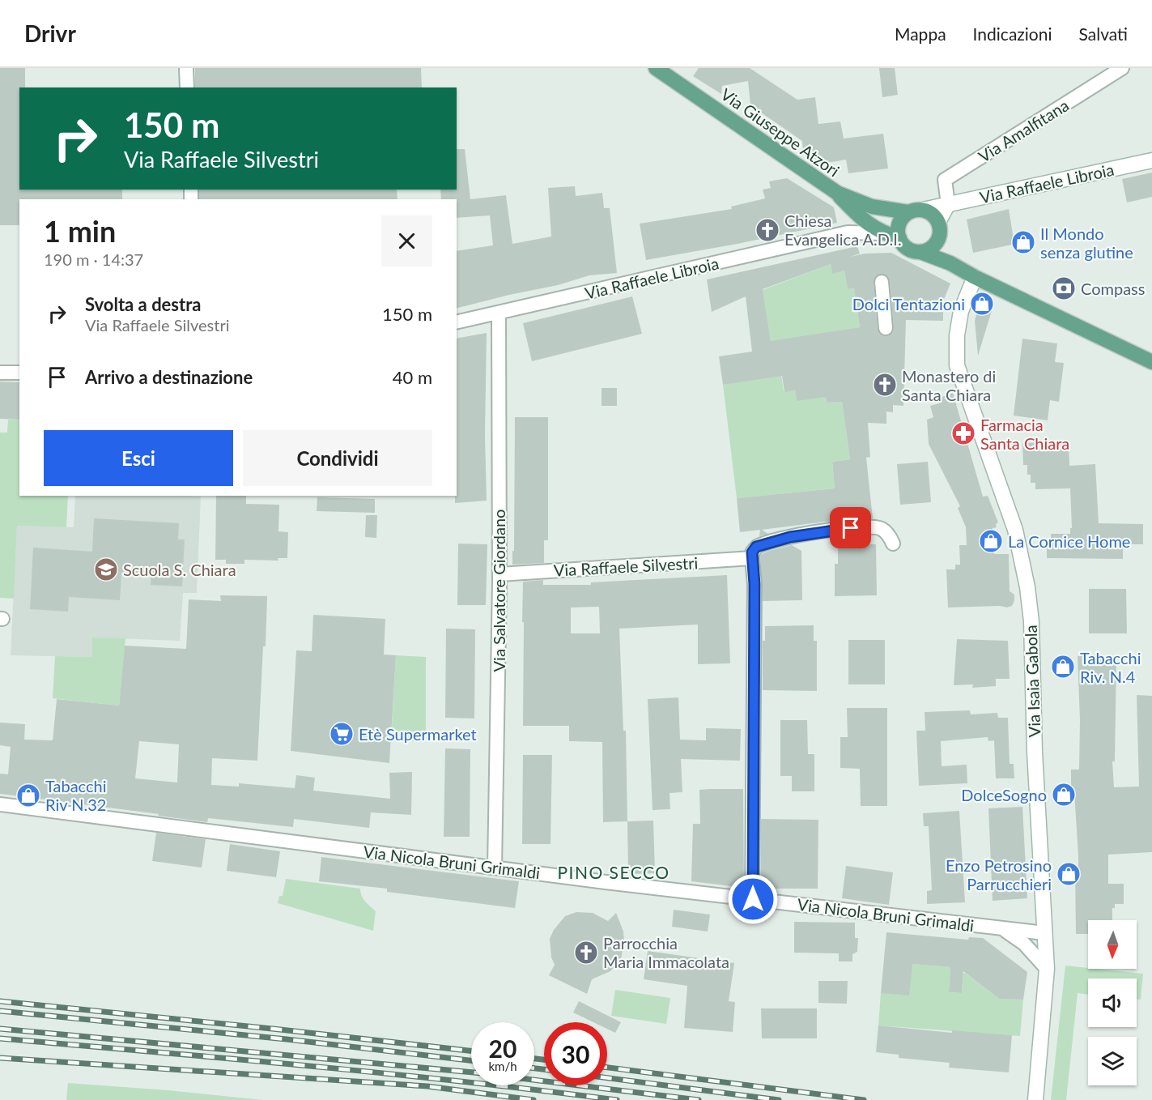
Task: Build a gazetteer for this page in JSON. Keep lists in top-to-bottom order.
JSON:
{
  "streets": {
    "main road": ["Via Giuseppe Atzori"],
    "street": [
      "Via Amalfitana",
      "Via Raffaele Libroia",
      "Via Raffaele Silvestri",
      "Via Salvatore Giordano",
      "Via Isaia Gabola",
      "Via Nicola Bruni Grimaldi"
    ]
  },
  "crossings": [
    ["Via Amalfitana", "Via Raffaele Libroia"],
    ["Via Giuseppe Atzori", "Via Raffaele Libroia"],
    ["Via Giuseppe Atzori", "Via Isaia Gabola"],
    ["Via Raffaele Libroia", "Via Salvatore Giordano"],
    ["Via Raffaele Silvestri", "Via Salvatore Giordano"],
    ["Via Salvatore Giordano", "Via Nicola Bruni Grimaldi"],
    ["Via Isaia Gabola", "Via Nicola Bruni Grimaldi"]
  ],
  "districts": ["PINO SECCO"],
  "places": {
    "church": ["Chiesa Evangelica A.D.I.", "Monastero di Santa Chiara", "Parrocchia Maria Immacolata"],
    "shop": [
      "Il Mondo senza glutine",
      "Dolci Tentazioni",
      "La Cornice Home",
      "Tabacchi Riv. N.4",
      "DolceSogno",
      "Tabacchi Riv N.32",
      "Enzo Petrosino Parrucchieri"
    ],
    "bank": ["Compass"],
    "pharmacy": ["Farmacia Santa Chiara"],
    "school or university": ["Scuola S. Chiara"],
    "supermarket": ["Etè Supermarket"]
  },
  "north": "bottom",
  "page": {
    "header": "Drivr",
    "nav": ["Mappa", "Indicazioni", "Salvati"],
    "turn": ["150 m", "Via Raffaele Silvestri"],
    "heading": ["1 min", "190 m · 14:37"],
    "list": [
      {
        "name": "Svolta a destra",
        "note": "Via Raffaele Silvestri",
        "value": "150 m"
      },
      {
        "name": "Arrivo a destinazione",
        "value": "40 m"
      }
    ],
    "buttons": ["Esci", "Condividi"],
    "speed": "20 km/h",
    "limit": "30"
  }
}
